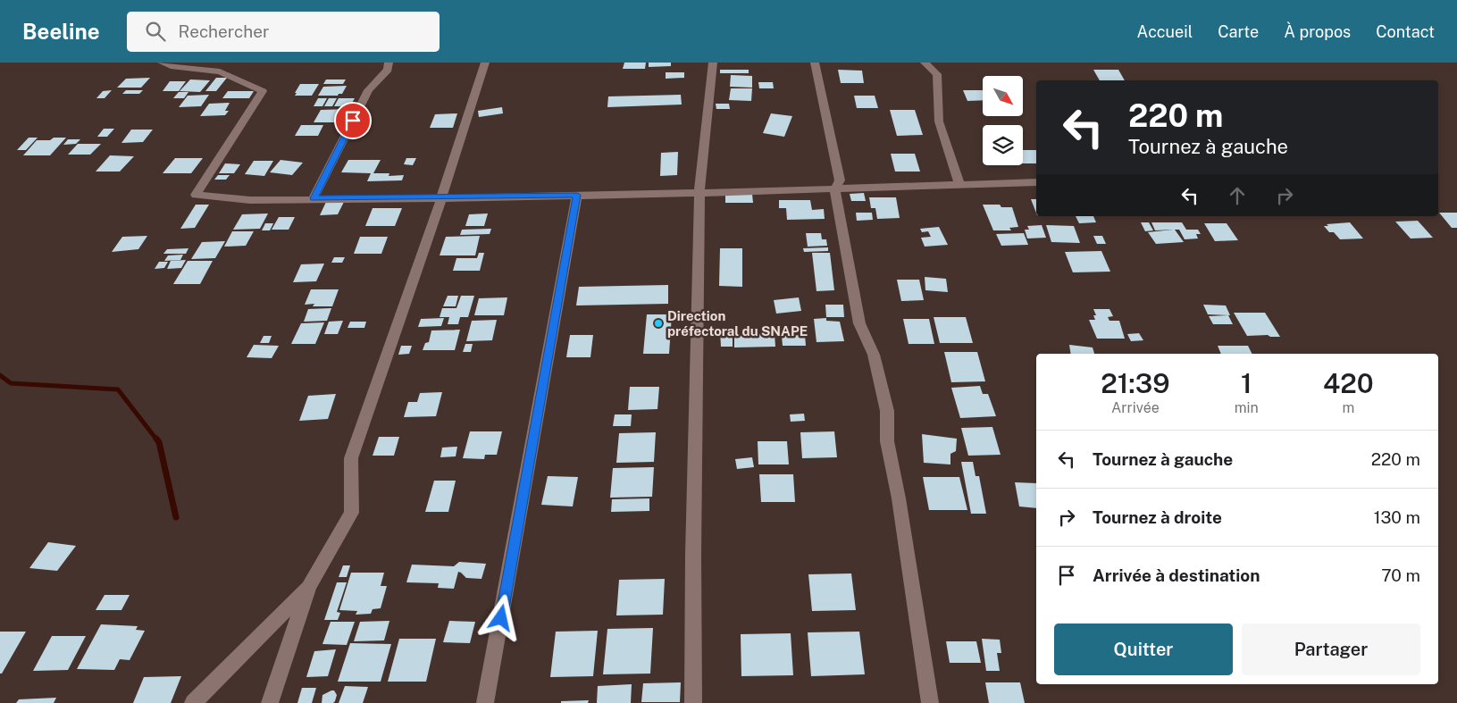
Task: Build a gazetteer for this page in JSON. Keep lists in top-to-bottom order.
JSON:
{
  "places": ["Direction préfectoral du SNAPE"],
  "north": "bottom right",
  "page": {
    "header": "Beeline",
    "search": "Rechercher",
    "nav": [
      "Accueil",
      "Carte",
      "À propos",
      "Contact"
    ],
    "turn": ["220 m", "Tournez à gauche"],
    "eta": [
      "21:39",
      "Arrivée",
      "1",
      "min",
      "420",
      "m"
    ],
    "list": [
      {
        "name": "Tournez à gauche",
        "value": "220 m"
      },
      {
        "name": "Tournez à droite",
        "value": "130 m"
      },
      {
        "name": "Arrivée à destination",
        "value": "70 m"
      }
    ],
    "buttons": ["Quitter", "Partager"]
  }
}
